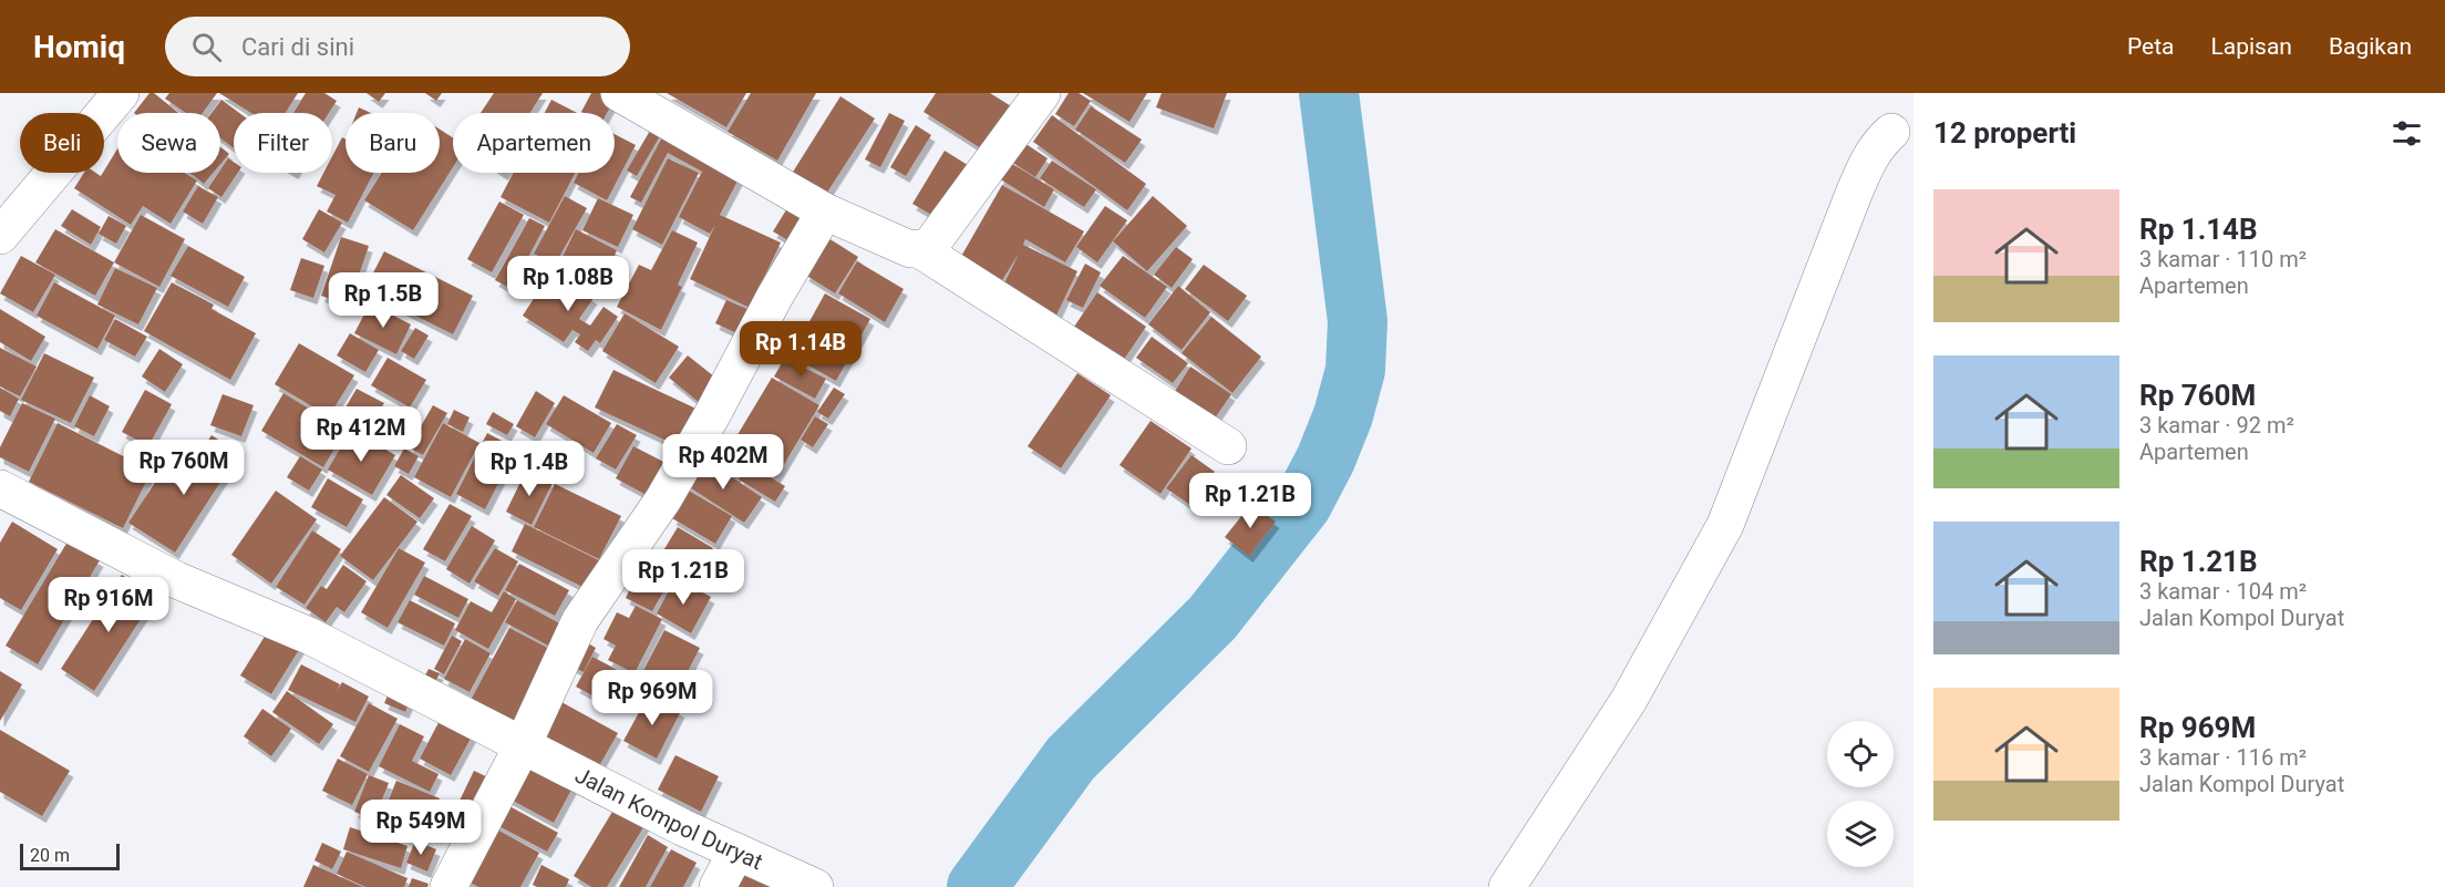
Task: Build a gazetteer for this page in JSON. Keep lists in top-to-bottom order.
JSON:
{
  "streets": {
    "street": ["Jalan Kompol Duryat"]
  },
  "scale_bar": "20 m",
  "page": {
    "header": "Homiq",
    "search": "Cari di sini",
    "nav": ["Peta", "Lapisan", "Bagikan"],
    "heading": "12 properti",
    "chip": [
      "Beli",
      "Sewa",
      "Filter",
      "Baru",
      "Apartemen"
    ],
    "list": [
      {
        "name": "Rp 1.14B",
        "note": "3 kamar · 110 m² · Apartemen"
      },
      {
        "name": "Rp 760M",
        "note": "3 kamar · 92 m² · Apartemen"
      },
      {
        "name": "Rp 1.21B",
        "note": "3 kamar · 104 m² · Jalan Kompol Duryat"
      },
      {
        "name": "Rp 969M",
        "note": "3 kamar · 116 m² · Jalan Kompol Duryat"
      }
    ],
    "price": [
      "Rp 1.08B",
      "Rp 1.5B",
      "Rp 1.14B",
      "Rp 412M",
      "Rp 402M",
      "Rp 760M",
      "Rp 1.4B",
      "Rp 1.21B",
      "Rp 1.21B",
      "Rp 916M",
      "Rp 969M",
      "Rp 549M"
    ],
    "scale": "20 m"
  }
}
